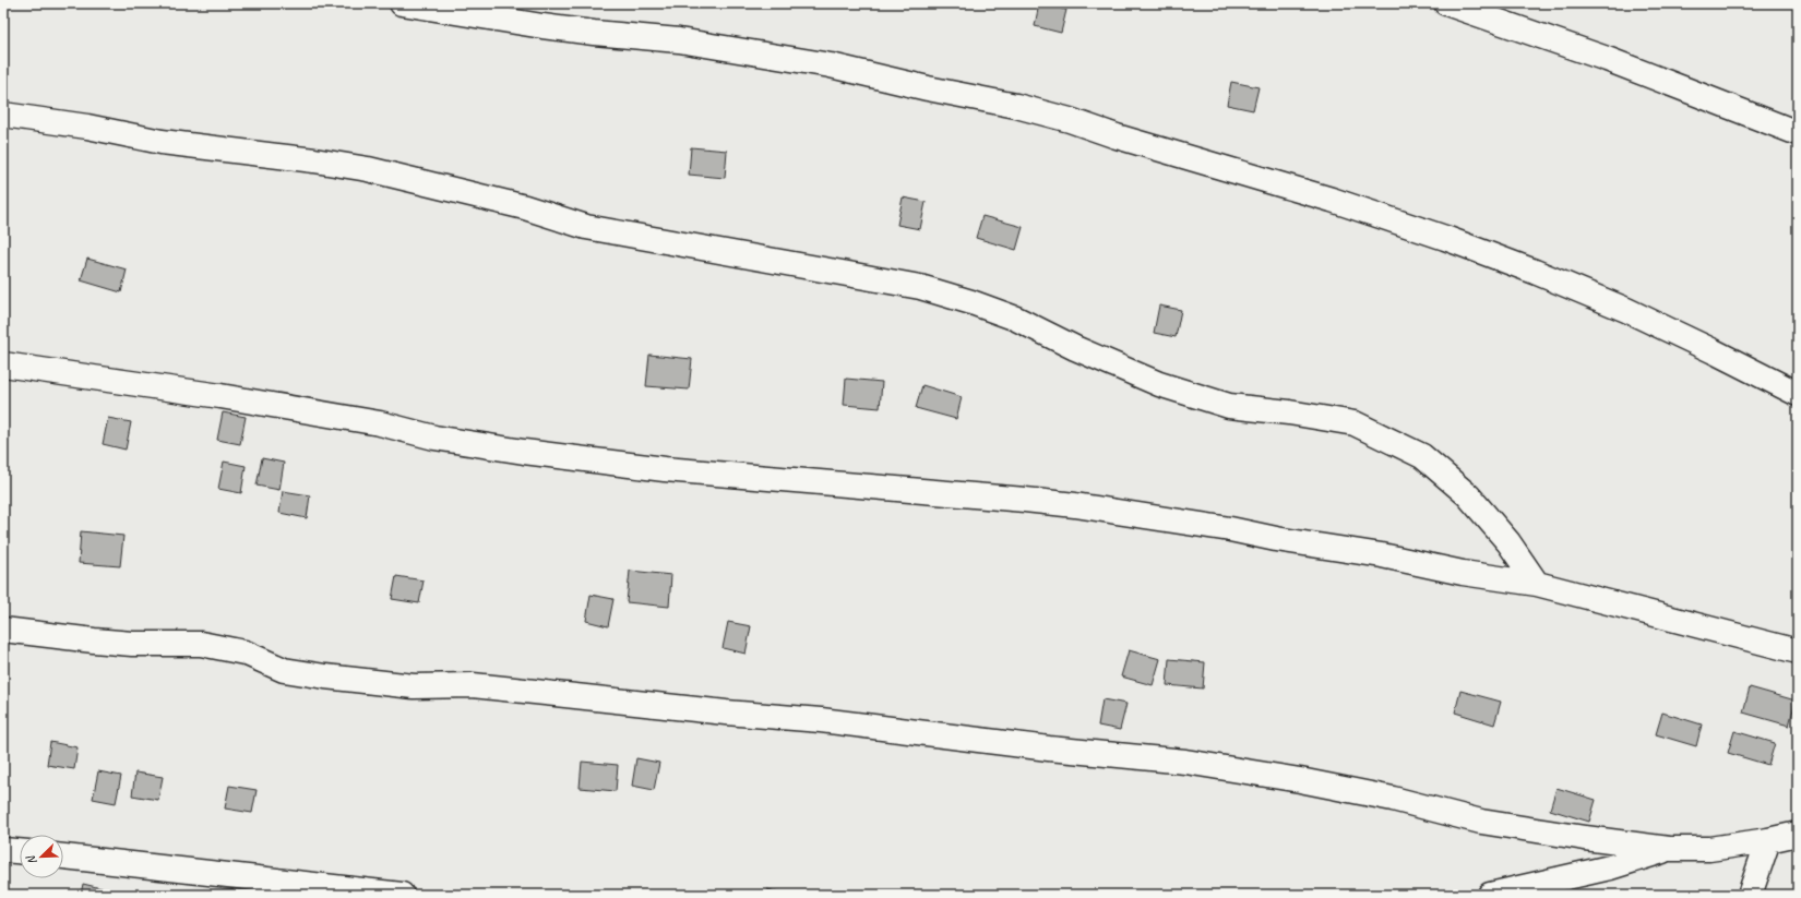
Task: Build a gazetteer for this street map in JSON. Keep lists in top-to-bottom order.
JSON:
{
  "north": "bottom left"
}
